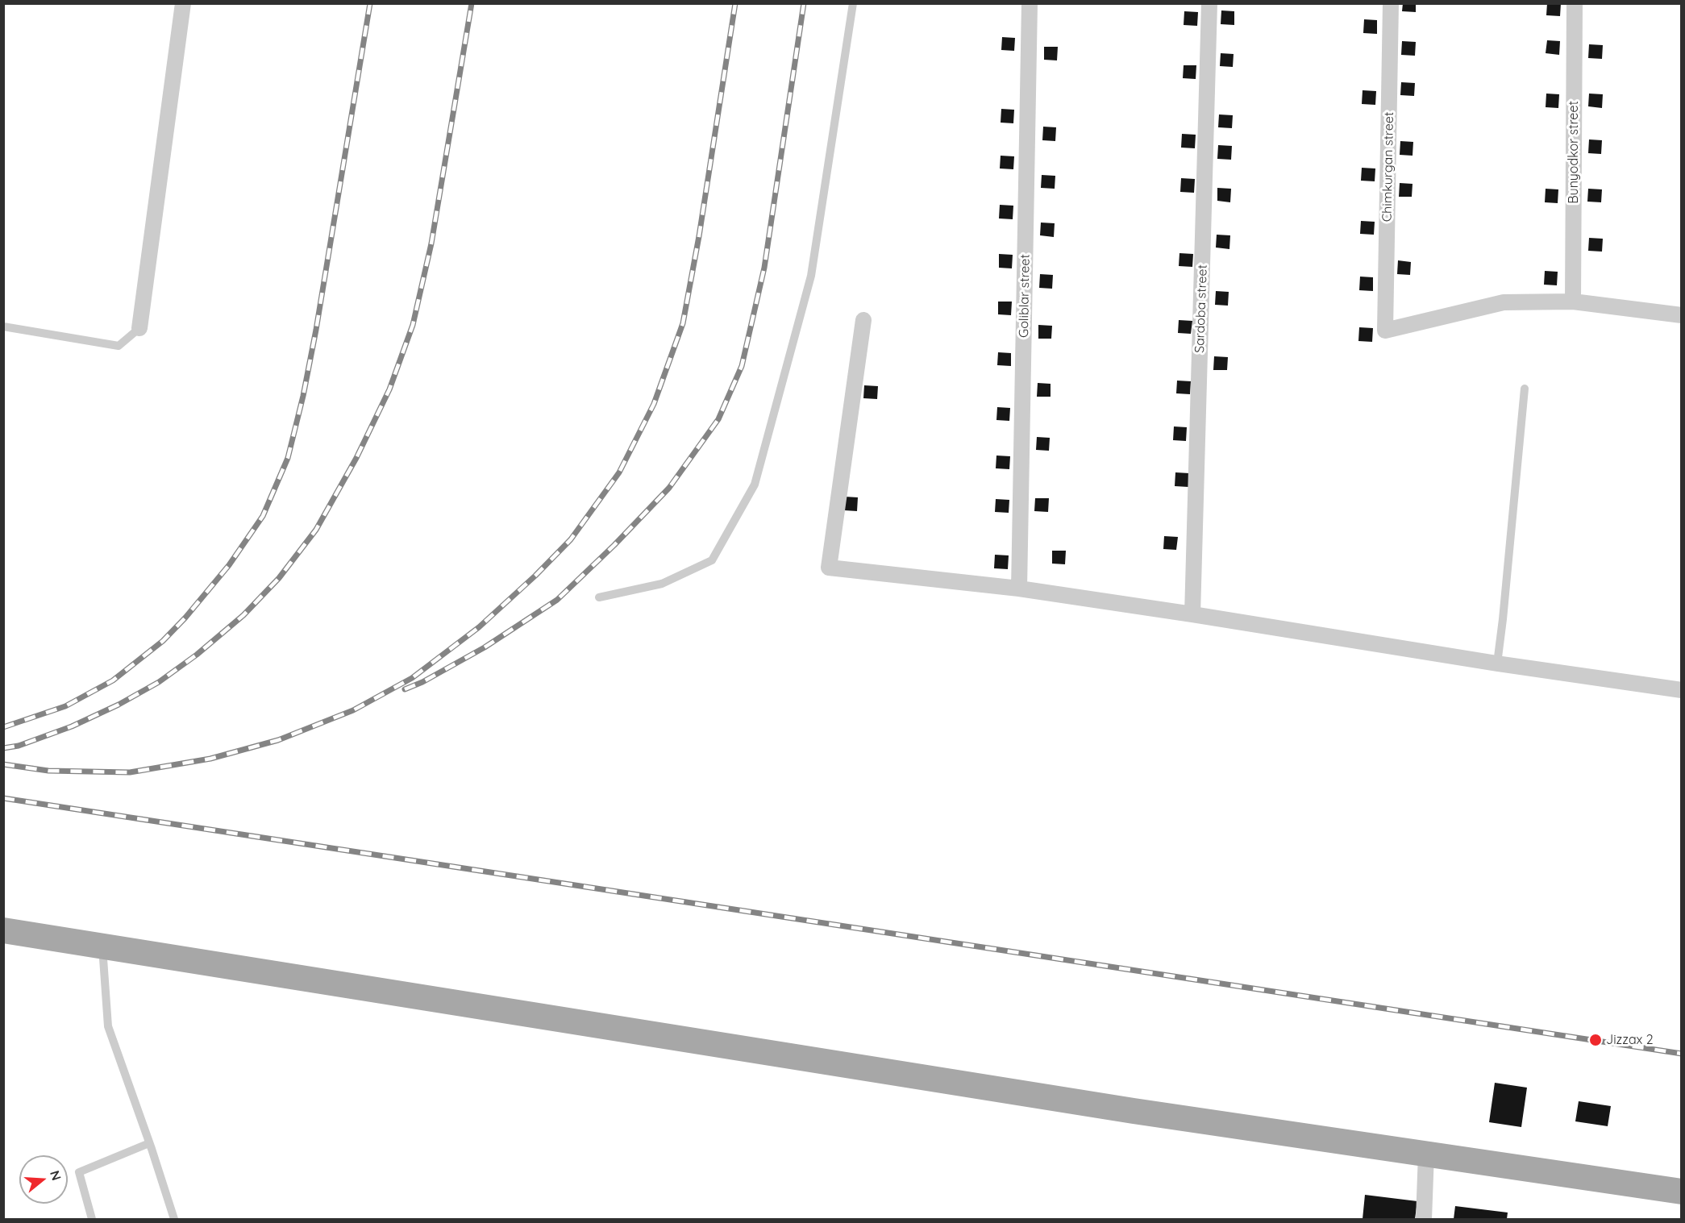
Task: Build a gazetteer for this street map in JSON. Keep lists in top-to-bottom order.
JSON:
{
  "streets": {
    "street": [
      "Bunyodkor street",
      "Chimkurgan street",
      "Goliblar street",
      "Sardoba street"
    ]
  },
  "crossings": [
    ["Bunyodkor street", "Chimkurgan street"]
  ],
  "places": ["Jizzax 2"],
  "north": "right"
}
